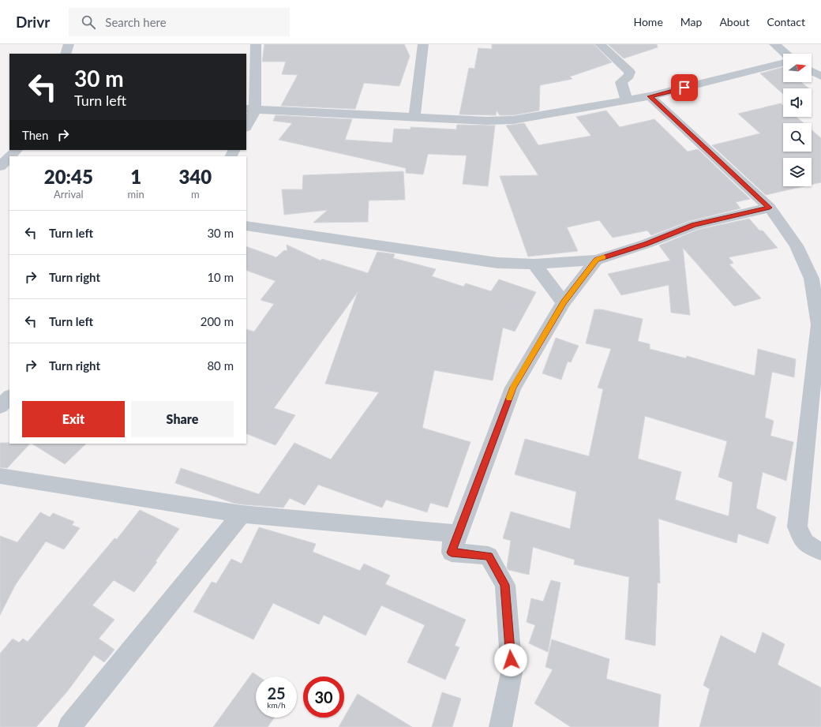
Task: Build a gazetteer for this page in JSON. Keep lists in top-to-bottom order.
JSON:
{
  "north": "right",
  "page": {
    "header": "Drivr",
    "search": "Search here",
    "nav": [
      "Home",
      "Map",
      "About",
      "Contact"
    ],
    "turn": ["30 m", "Turn left"],
    "then": "Then",
    "eta": [
      "20:45",
      "Arrival",
      "1",
      "min",
      "340",
      "m"
    ],
    "list": [
      {
        "name": "Turn left",
        "value": "30 m"
      },
      {
        "name": "Turn right",
        "value": "10 m"
      },
      {
        "name": "Turn left",
        "value": "200 m"
      },
      {
        "name": "Turn right",
        "value": "80 m"
      }
    ],
    "buttons": ["Exit", "Share"],
    "speed": "25 km/h",
    "limit": "30"
  }
}
